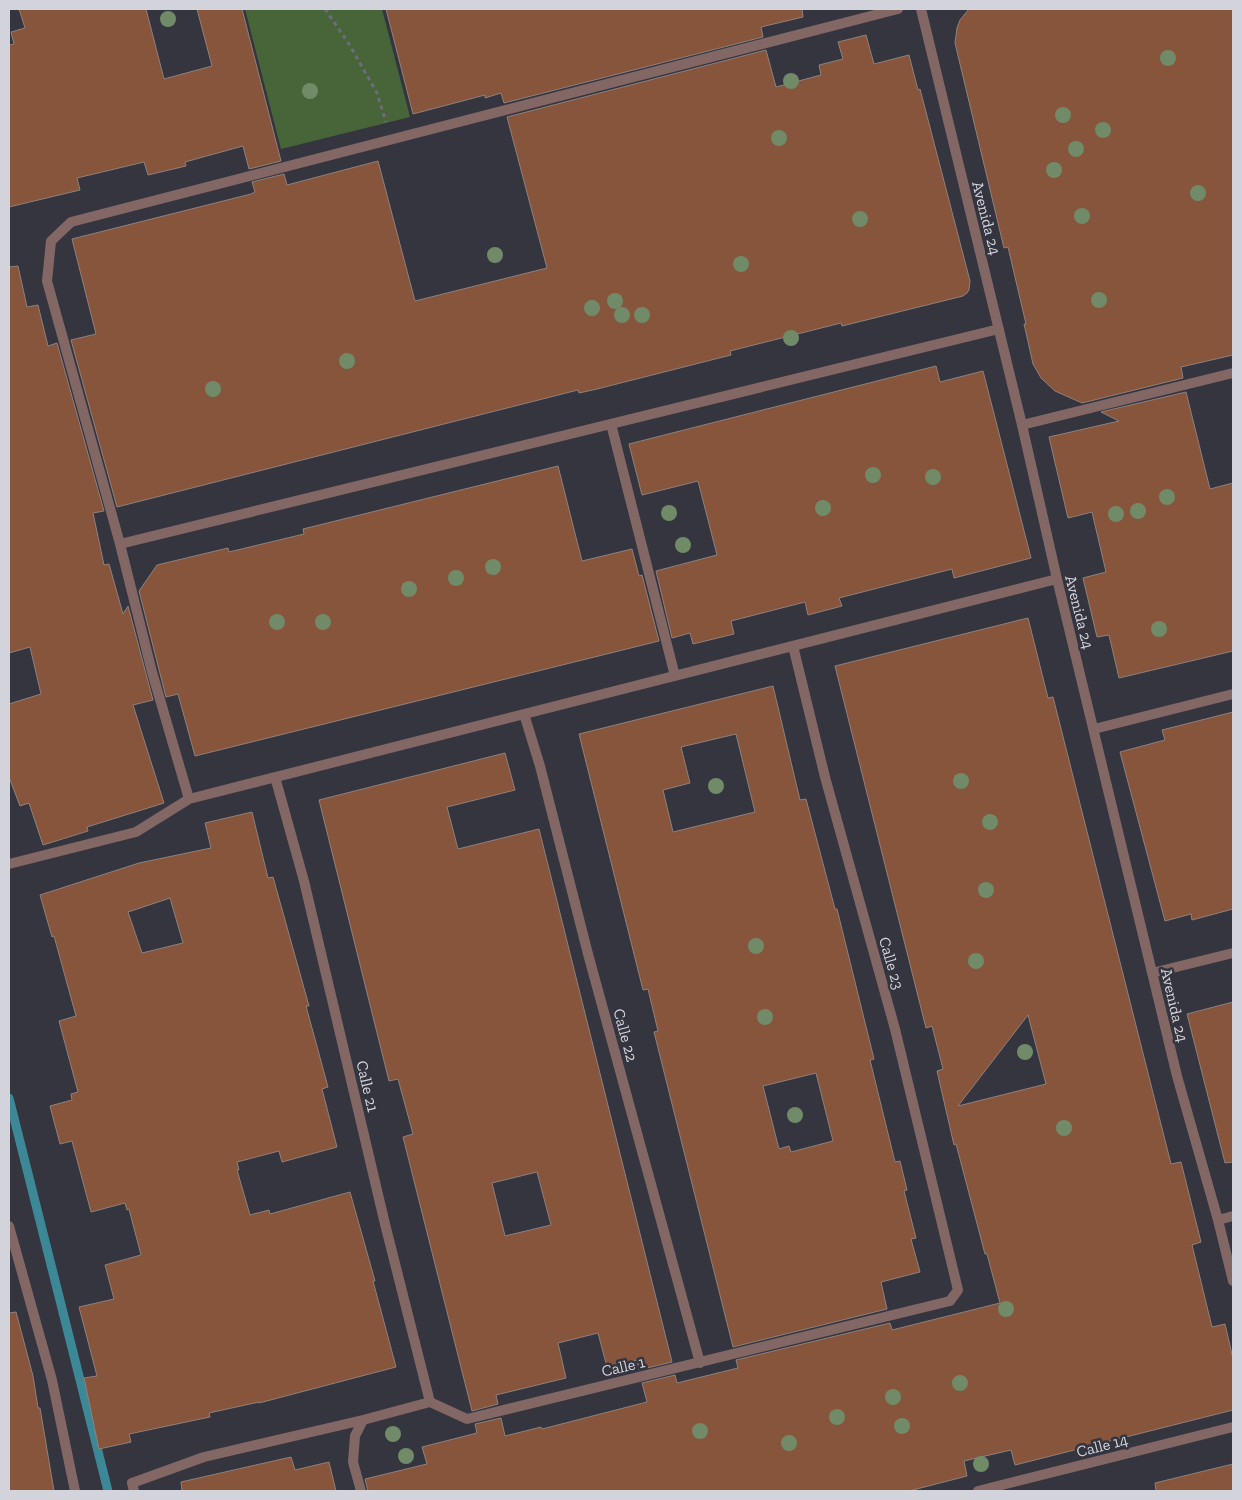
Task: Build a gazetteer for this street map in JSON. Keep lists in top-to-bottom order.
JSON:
{
  "streets": {
    "street": [
      "Avenida 24",
      "Calle 23",
      "Calle 22",
      "Calle 21",
      "Calle 1",
      "Calle 14"
    ]
  },
  "crossings": [
    ["Calle 23", "Calle 1"],
    ["Calle 22", "Calle 1"],
    ["Calle 21", "Calle 1"]
  ]
}
